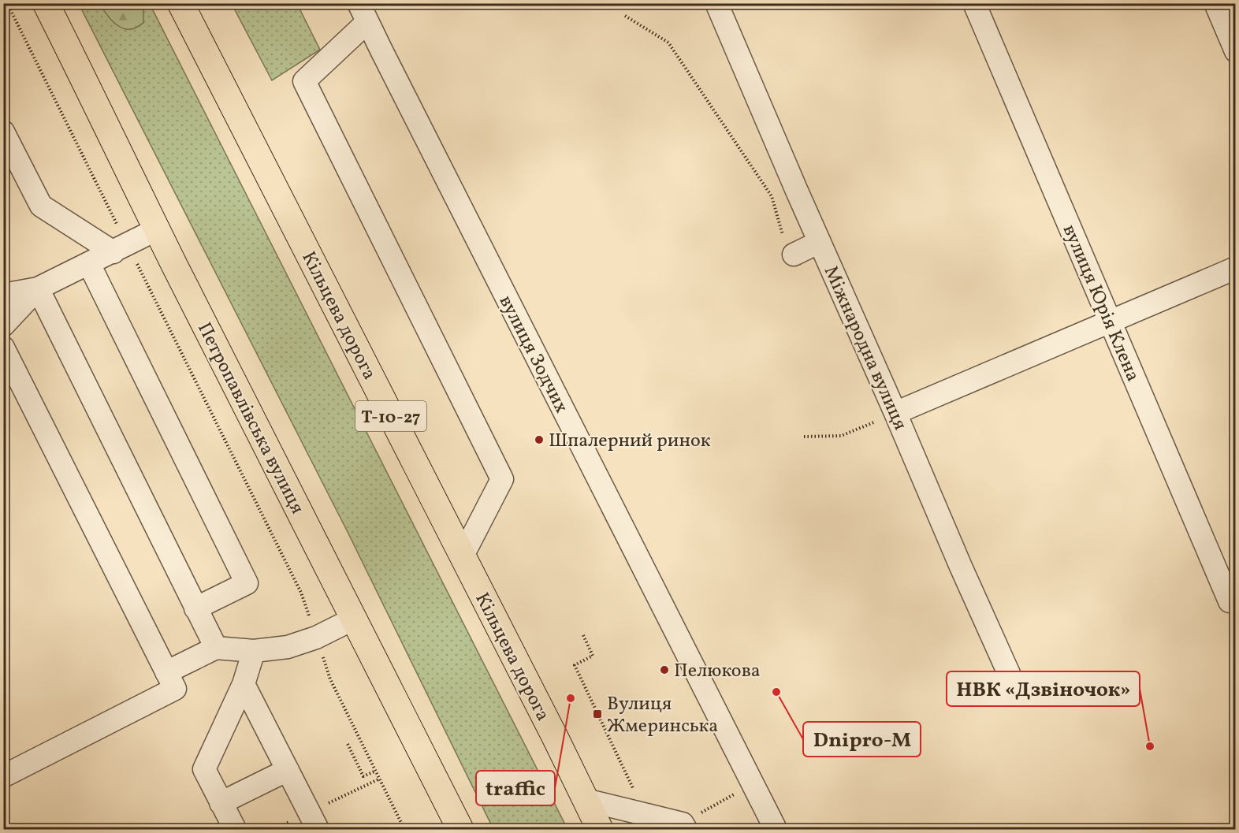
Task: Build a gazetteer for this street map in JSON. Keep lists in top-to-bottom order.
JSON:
{
  "streets": {
    "highway": ["Кільцева дорога", "Т-10-27", "Петропавлівська вулиця"],
    "street": ["вулиця Юрія Клена", "Міжнародна вулиця", "вулиця Зодчих"]
  },
  "places": {
    "other": [
      "Шпалерний ринок",
      "Пелюкова",
      "Dnipro-M",
      "traffic",
      "НВК «Дзвіночок»"
    ],
    "transit": ["Вулиця Жмеринська"]
  }
}
